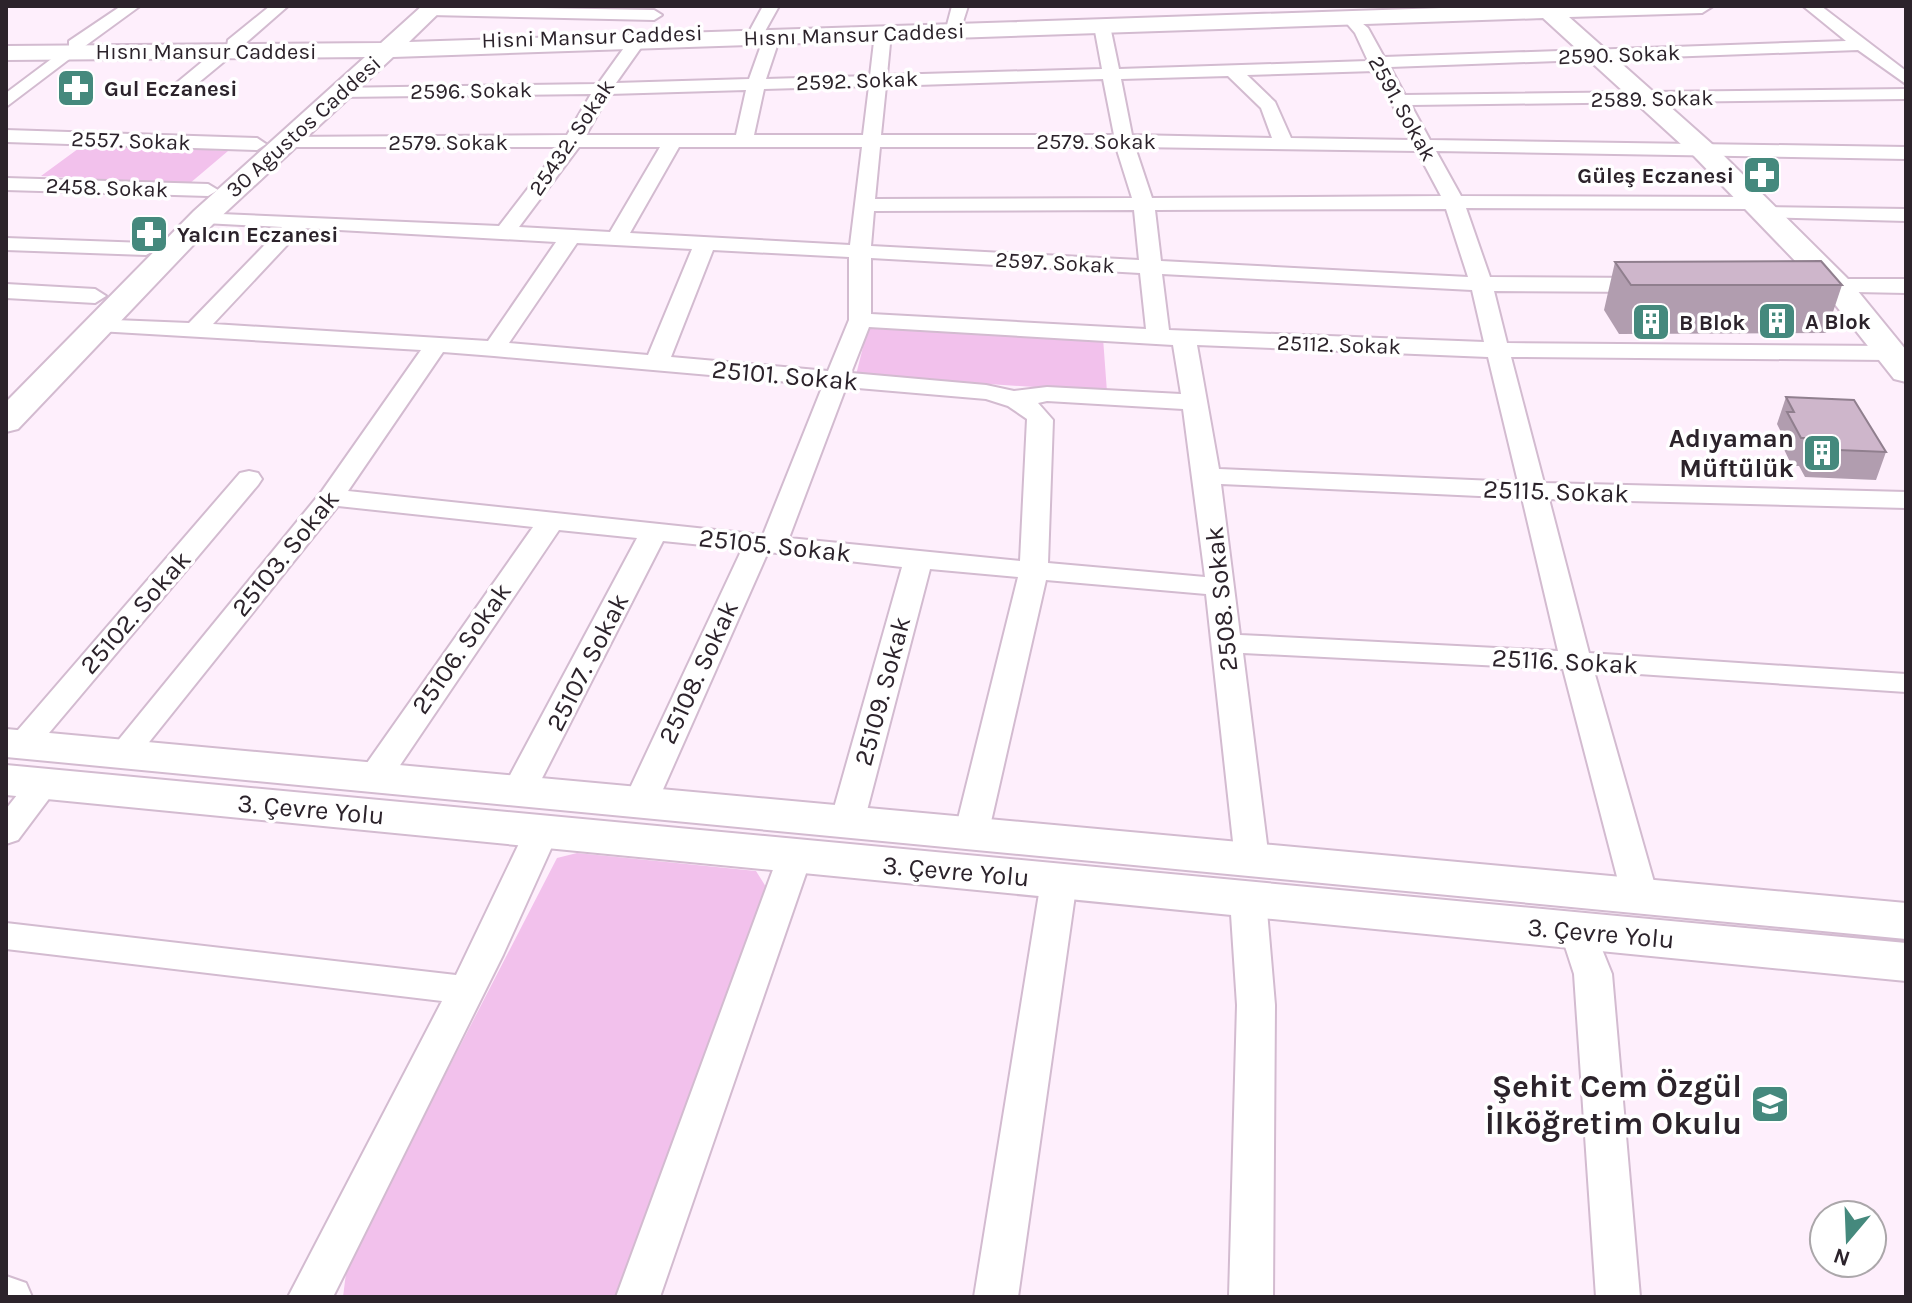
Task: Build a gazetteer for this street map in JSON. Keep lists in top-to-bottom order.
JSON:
{
  "streets": {
    "main road": ["Hısnı Mansur Caddesi", "30 Agustos Caddesi", "3. Çevre Yolu"],
    "street": [
      "2590. Sokak",
      "2592. Sokak",
      "2596. Sokak",
      "2589. Sokak",
      "2591. Sokak",
      "25432. Sokak",
      "2557. Sokak",
      "2579. Sokak",
      "2458. Sokak",
      "2597. Sokak",
      "25112. Sokak",
      "25101. Sokak",
      "25115. Sokak",
      "25105. Sokak",
      "25103. Sokak",
      "2508. Sokak",
      "25102. Sokak",
      "25106. Sokak",
      "25116. Sokak",
      "25107. Sokak",
      "25108. Sokak",
      "25109. Sokak"
    ]
  },
  "crossings": [
    ["Hısnı Mansur Caddesi", "2591. Sokak"],
    ["Hısnı Mansur Caddesi", "30 Agustos Caddesi"],
    ["Hısnı Mansur Caddesi", "25432. Sokak"],
    ["Hısnı Mansur Caddesi", "2508. Sokak"],
    ["2590. Sokak", "2592. Sokak"],
    ["2590. Sokak", "2591. Sokak"],
    ["2592. Sokak", "2596. Sokak"],
    ["2592. Sokak", "25432. Sokak"],
    ["2592. Sokak", "2508. Sokak"],
    ["2596. Sokak", "30 Agustos Caddesi"],
    ["2596. Sokak", "25432. Sokak"],
    ["2589. Sokak", "2591. Sokak"],
    ["2591. Sokak", "2579. Sokak"],
    ["2591. Sokak", "2597. Sokak"],
    ["2591. Sokak", "25112. Sokak"],
    ["2591. Sokak", "25115. Sokak"],
    ["2591. Sokak", "25116. Sokak"],
    ["2591. Sokak", "3. Çevre Yolu"],
    ["30 Agustos Caddesi", "2557. Sokak"],
    ["30 Agustos Caddesi", "2579. Sokak"],
    ["30 Agustos Caddesi", "2458. Sokak"],
    ["30 Agustos Caddesi", "2597. Sokak"],
    ["30 Agustos Caddesi", "25101. Sokak"],
    ["25432. Sokak", "2579. Sokak"],
    ["25432. Sokak", "2597. Sokak"],
    ["2579. Sokak", "2508. Sokak"],
    ["2458. Sokak", "2597. Sokak"],
    ["2597. Sokak", "2508. Sokak"],
    ["25112. Sokak", "2508. Sokak"],
    ["25112. Sokak", "25108. Sokak"],
    ["25101. Sokak", "25103. Sokak"],
    ["25101. Sokak", "2508. Sokak"],
    ["25101. Sokak", "25108. Sokak"],
    ["25115. Sokak", "2508. Sokak"],
    ["25105. Sokak", "25103. Sokak"],
    ["25105. Sokak", "2508. Sokak"],
    ["25105. Sokak", "25106. Sokak"],
    ["25105. Sokak", "25107. Sokak"],
    ["25105. Sokak", "25108. Sokak"],
    ["25105. Sokak", "25109. Sokak"],
    ["25103. Sokak", "3. Çevre Yolu"],
    ["2508. Sokak", "25116. Sokak"],
    ["2508. Sokak", "3. Çevre Yolu"],
    ["25102. Sokak", "3. Çevre Yolu"],
    ["25106. Sokak", "3. Çevre Yolu"],
    ["25107. Sokak", "3. Çevre Yolu"],
    ["25108. Sokak", "3. Çevre Yolu"],
    ["25109. Sokak", "3. Çevre Yolu"]
  ],
  "places": {
    "pharmacy": ["Gul Eczanesi", "Güleş Eczanesi", "Yalcın Eczanesi"],
    "building": ["A Blok", "B Blok", "Adıyaman Müftülük"],
    "school or university": ["Şehit Cem Özgül İlköğretim Okulu"]
  },
  "north": "bottom"
}
